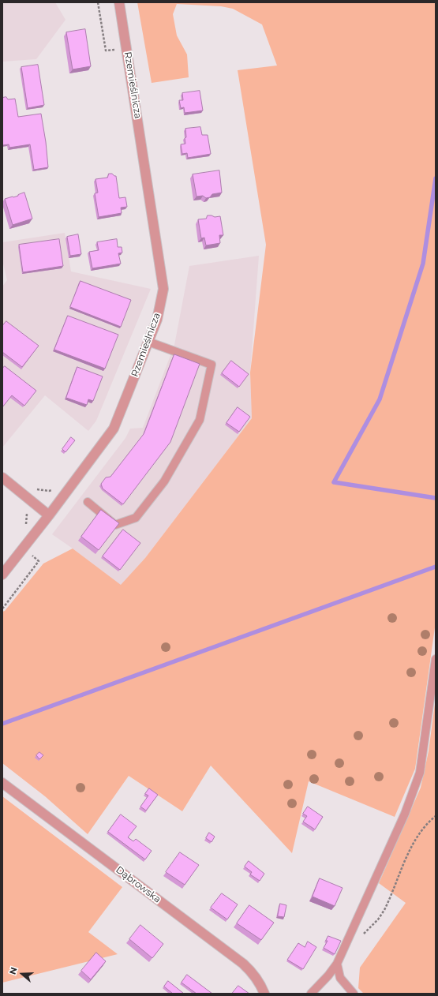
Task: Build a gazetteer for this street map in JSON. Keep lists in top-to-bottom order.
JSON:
{
  "streets": {
    "street": ["Rzemieślnicza", "Dąbrowska"]
  },
  "north": "left"
}
